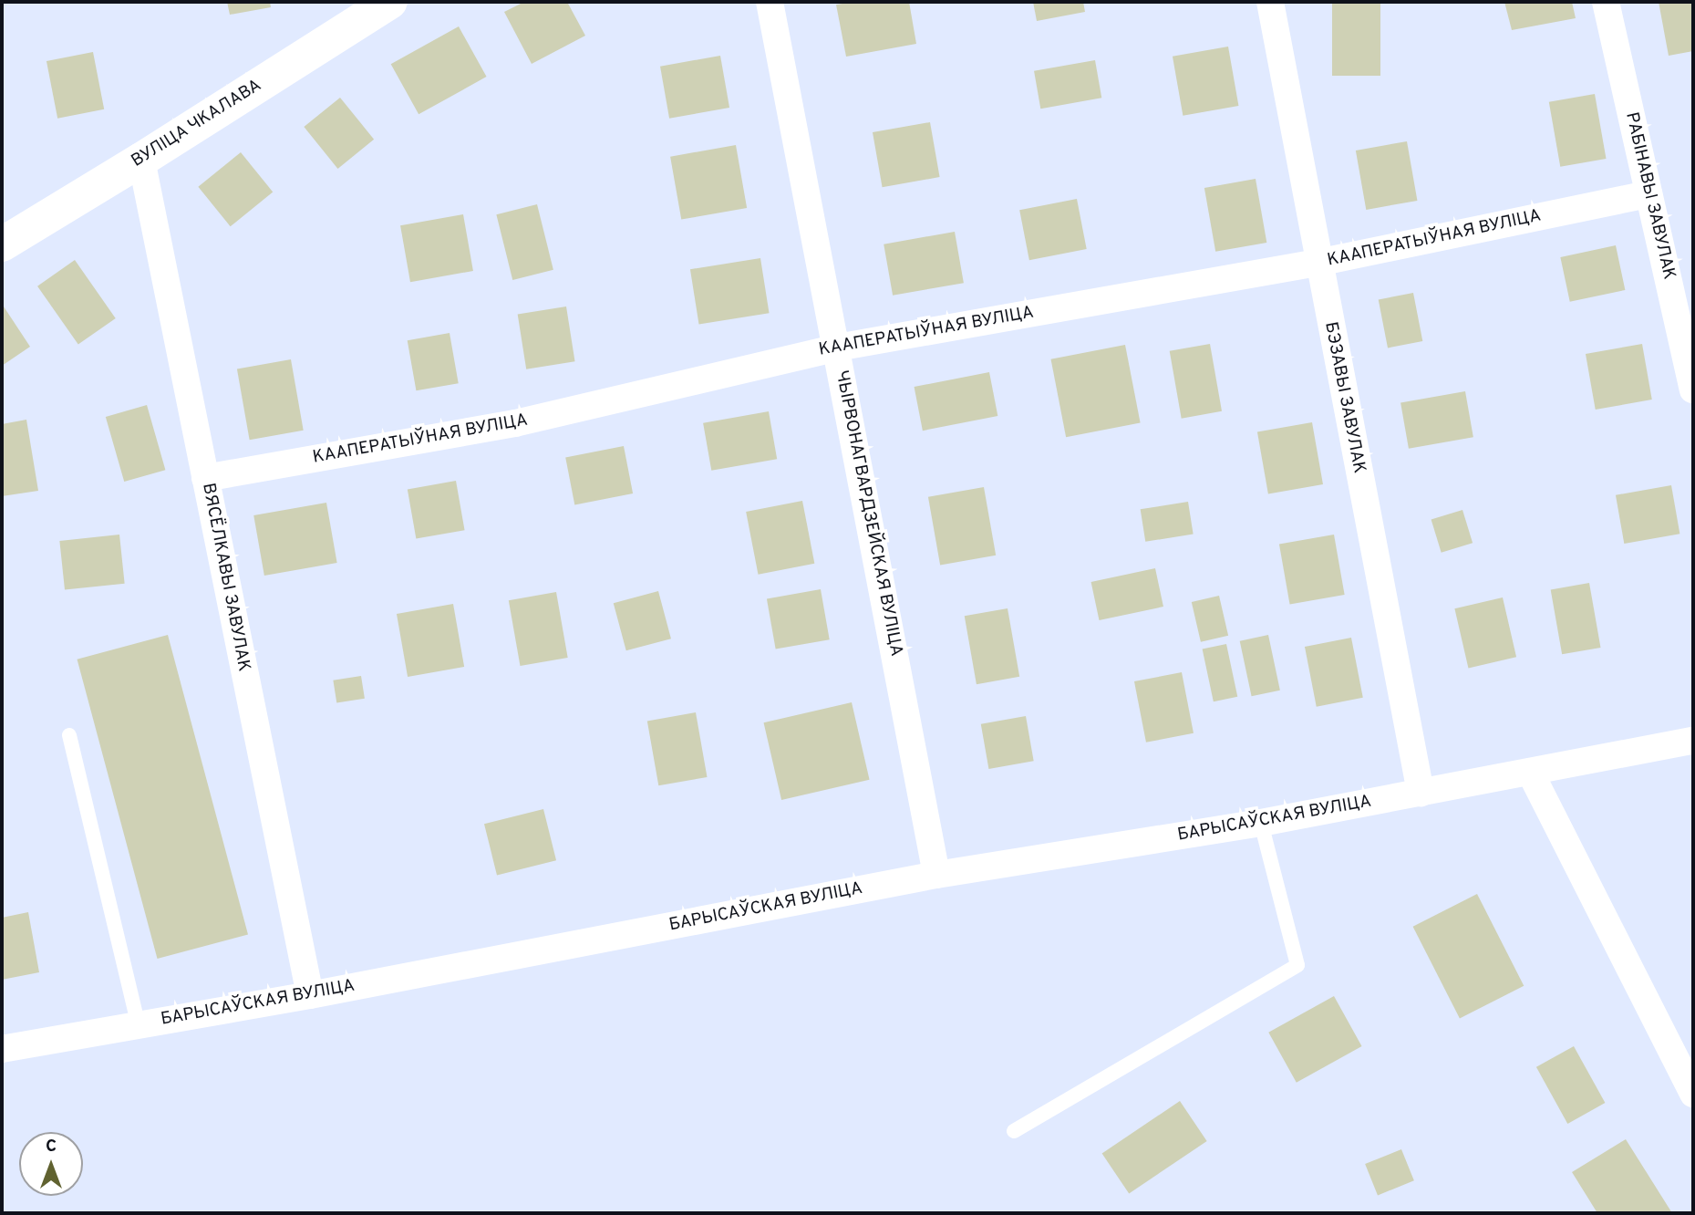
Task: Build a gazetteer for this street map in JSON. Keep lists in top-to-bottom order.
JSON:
{
  "streets": {
    "main road": ["ВУЛІЦА ЧКАЛАВА"],
    "street": [
      "РАБІНАВЫ ЗАВУЛАК",
      "КААПЕРАТЫЎНАЯ ВУЛІЦА",
      "БЭЗАВЫ ЗАВУЛАК",
      "ЧЫРВОНАГВАРДЗЕЙСКАЯ ВУЛІЦА",
      "ВЯСЁЛКАВЫ ЗАВУЛАК",
      "БАРЫСАЎСКАЯ ВУЛІЦА"
    ]
  },
  "crossings": [
    ["ВУЛІЦА ЧКАЛАВА", "ВЯСЁЛКАВЫ ЗАВУЛАК"],
    ["РАБІНАВЫ ЗАВУЛАК", "КААПЕРАТЫЎНАЯ ВУЛІЦА"],
    ["КААПЕРАТЫЎНАЯ ВУЛІЦА", "БЭЗАВЫ ЗАВУЛАК"],
    ["КААПЕРАТЫЎНАЯ ВУЛІЦА", "ЧЫРВОНАГВАРДЗЕЙСКАЯ ВУЛІЦА"],
    ["КААПЕРАТЫЎНАЯ ВУЛІЦА", "ВЯСЁЛКАВЫ ЗАВУЛАК"],
    ["БЭЗАВЫ ЗАВУЛАК", "БАРЫСАЎСКАЯ ВУЛІЦА"],
    ["ЧЫРВОНАГВАРДЗЕЙСКАЯ ВУЛІЦА", "БАРЫСАЎСКАЯ ВУЛІЦА"],
    ["ВЯСЁЛКАВЫ ЗАВУЛАК", "БАРЫСАЎСКАЯ ВУЛІЦА"]
  ],
  "north": "top"
}
